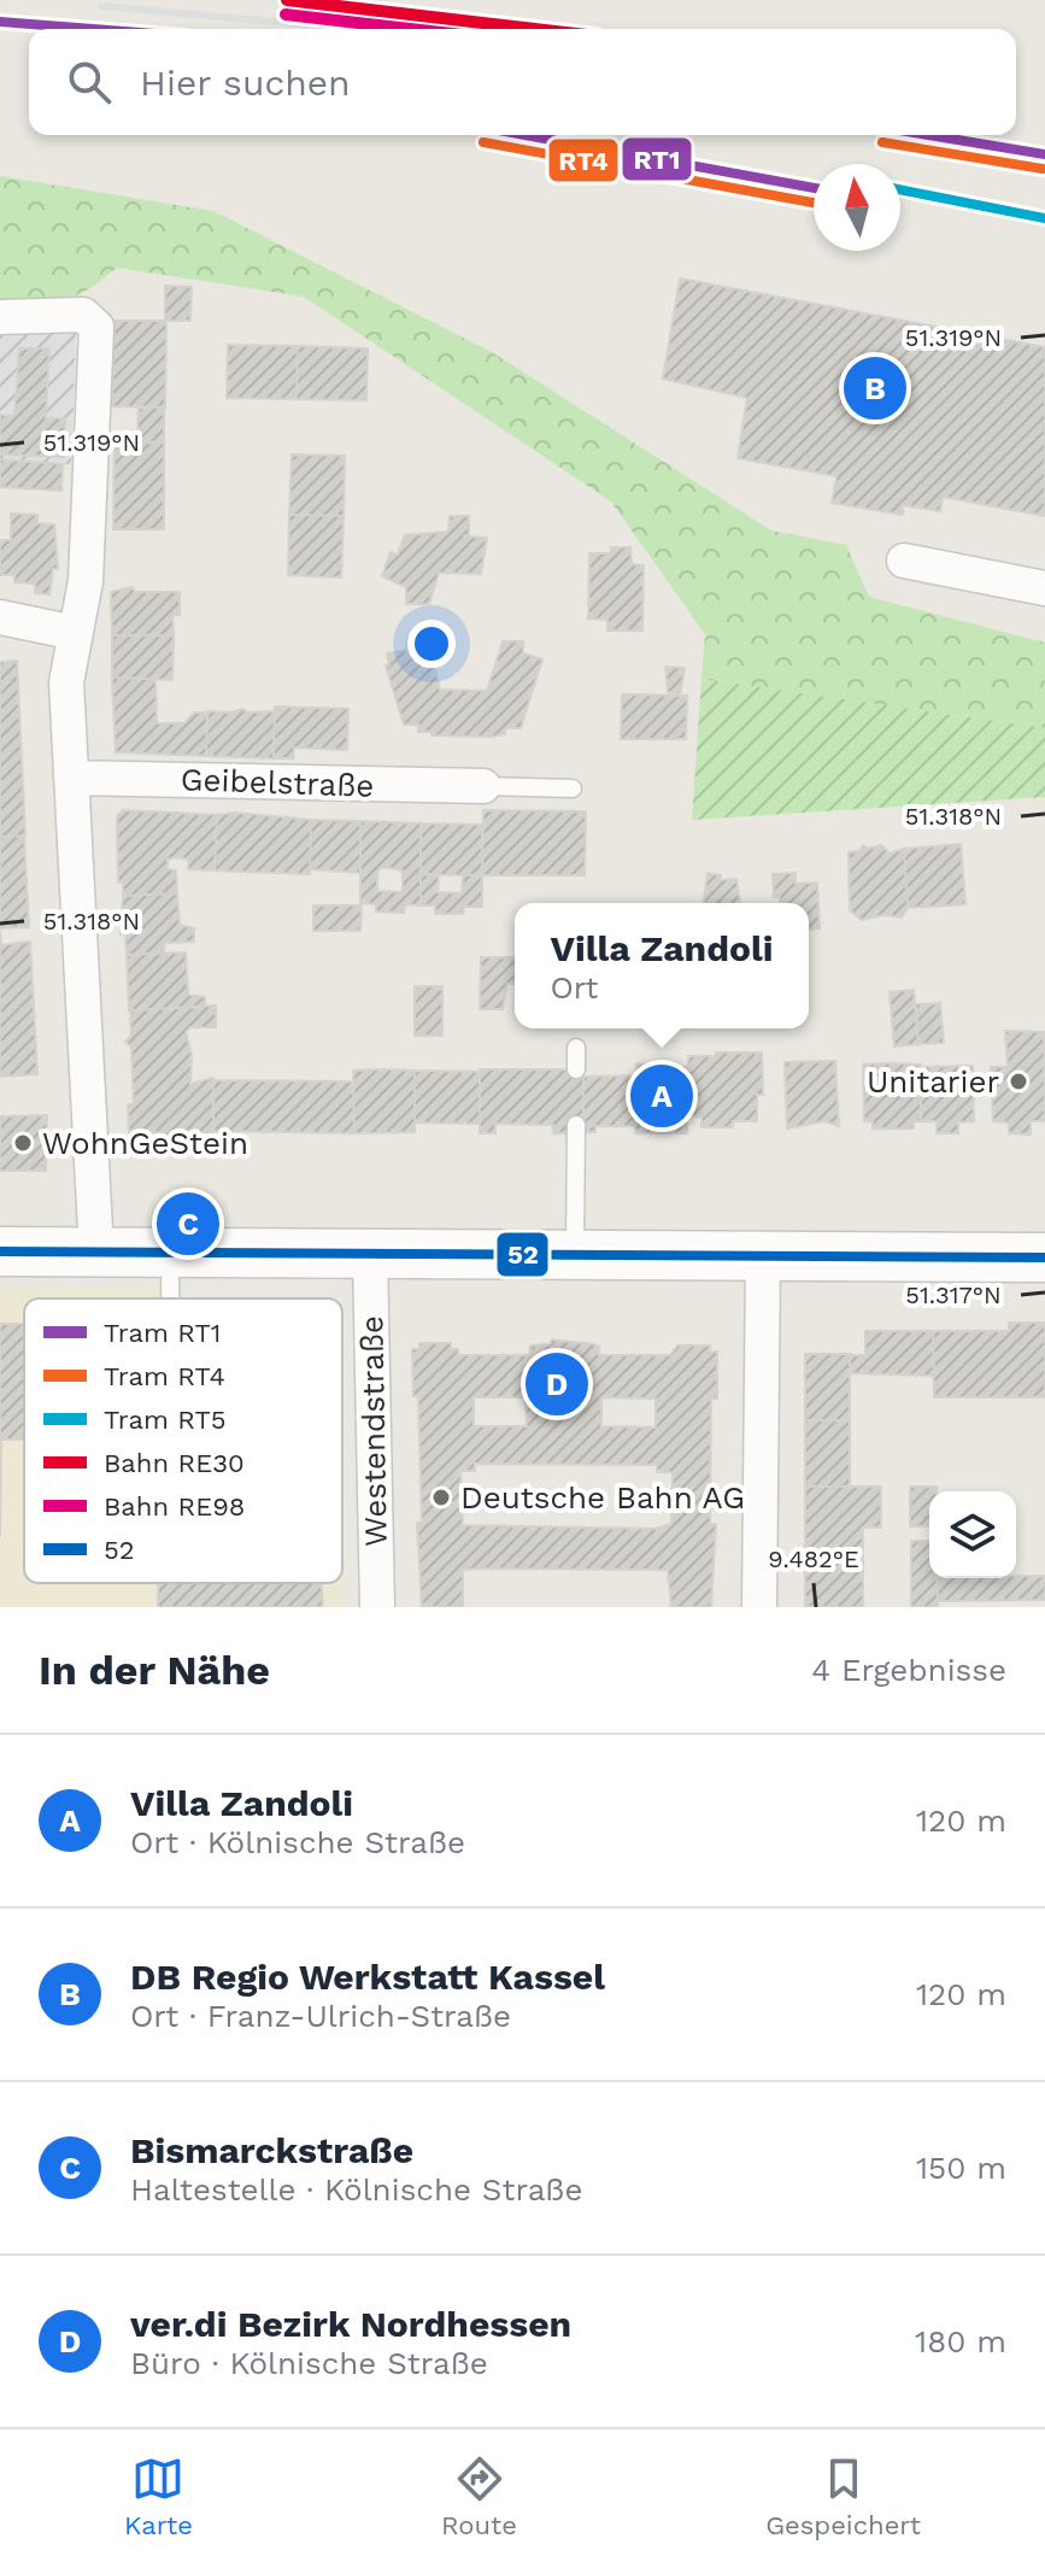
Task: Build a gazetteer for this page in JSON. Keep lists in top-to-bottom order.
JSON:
{
  "streets": {
    "street": ["Geibelstraße", "Westendstraße"]
  },
  "places": ["Unitarier", "WohnGeStein", "Deutsche Bahn AG"],
  "lines": [
    "rail line RE30",
    "rail line RE98",
    "tram line RT1",
    "tram line RT4",
    "tram line RT5",
    "transit line 52"
  ],
  "legend": [
    "Tram RT1",
    "Tram RT4",
    "Tram RT5",
    "Bahn RE30",
    "Bahn RE98",
    "52"
  ],
  "north": "top",
  "page": {
    "search": "Hier suchen",
    "pins": [
      "B",
      "A",
      "C",
      "D"
    ],
    "popup": ["Villa Zandoli", "Ort"],
    "heading": ["In der Nähe", "4 Ergebnisse"],
    "list": [
      {
        "mark": "A",
        "name": "Villa Zandoli",
        "note": "Ort · Kölnische Straße",
        "value": "120 m"
      },
      {
        "mark": "B",
        "name": "DB Regio Werkstatt Kassel",
        "note": "Ort · Franz-Ulrich-Straße",
        "value": "120 m"
      },
      {
        "mark": "C",
        "name": "Bismarckstraße",
        "note": "Haltestelle · Kölnische Straße",
        "value": "150 m"
      },
      {
        "mark": "D",
        "name": "ver.di Bezirk Nordhessen",
        "note": "Büro · Kölnische Straße",
        "value": "180 m"
      }
    ],
    "nav": ["Karte", "Route", "Gespeichert"]
  },
  "coordinates": [
    "51.319°N",
    "51.318°N",
    "51.317°N",
    "9.482°E"
  ]
}
